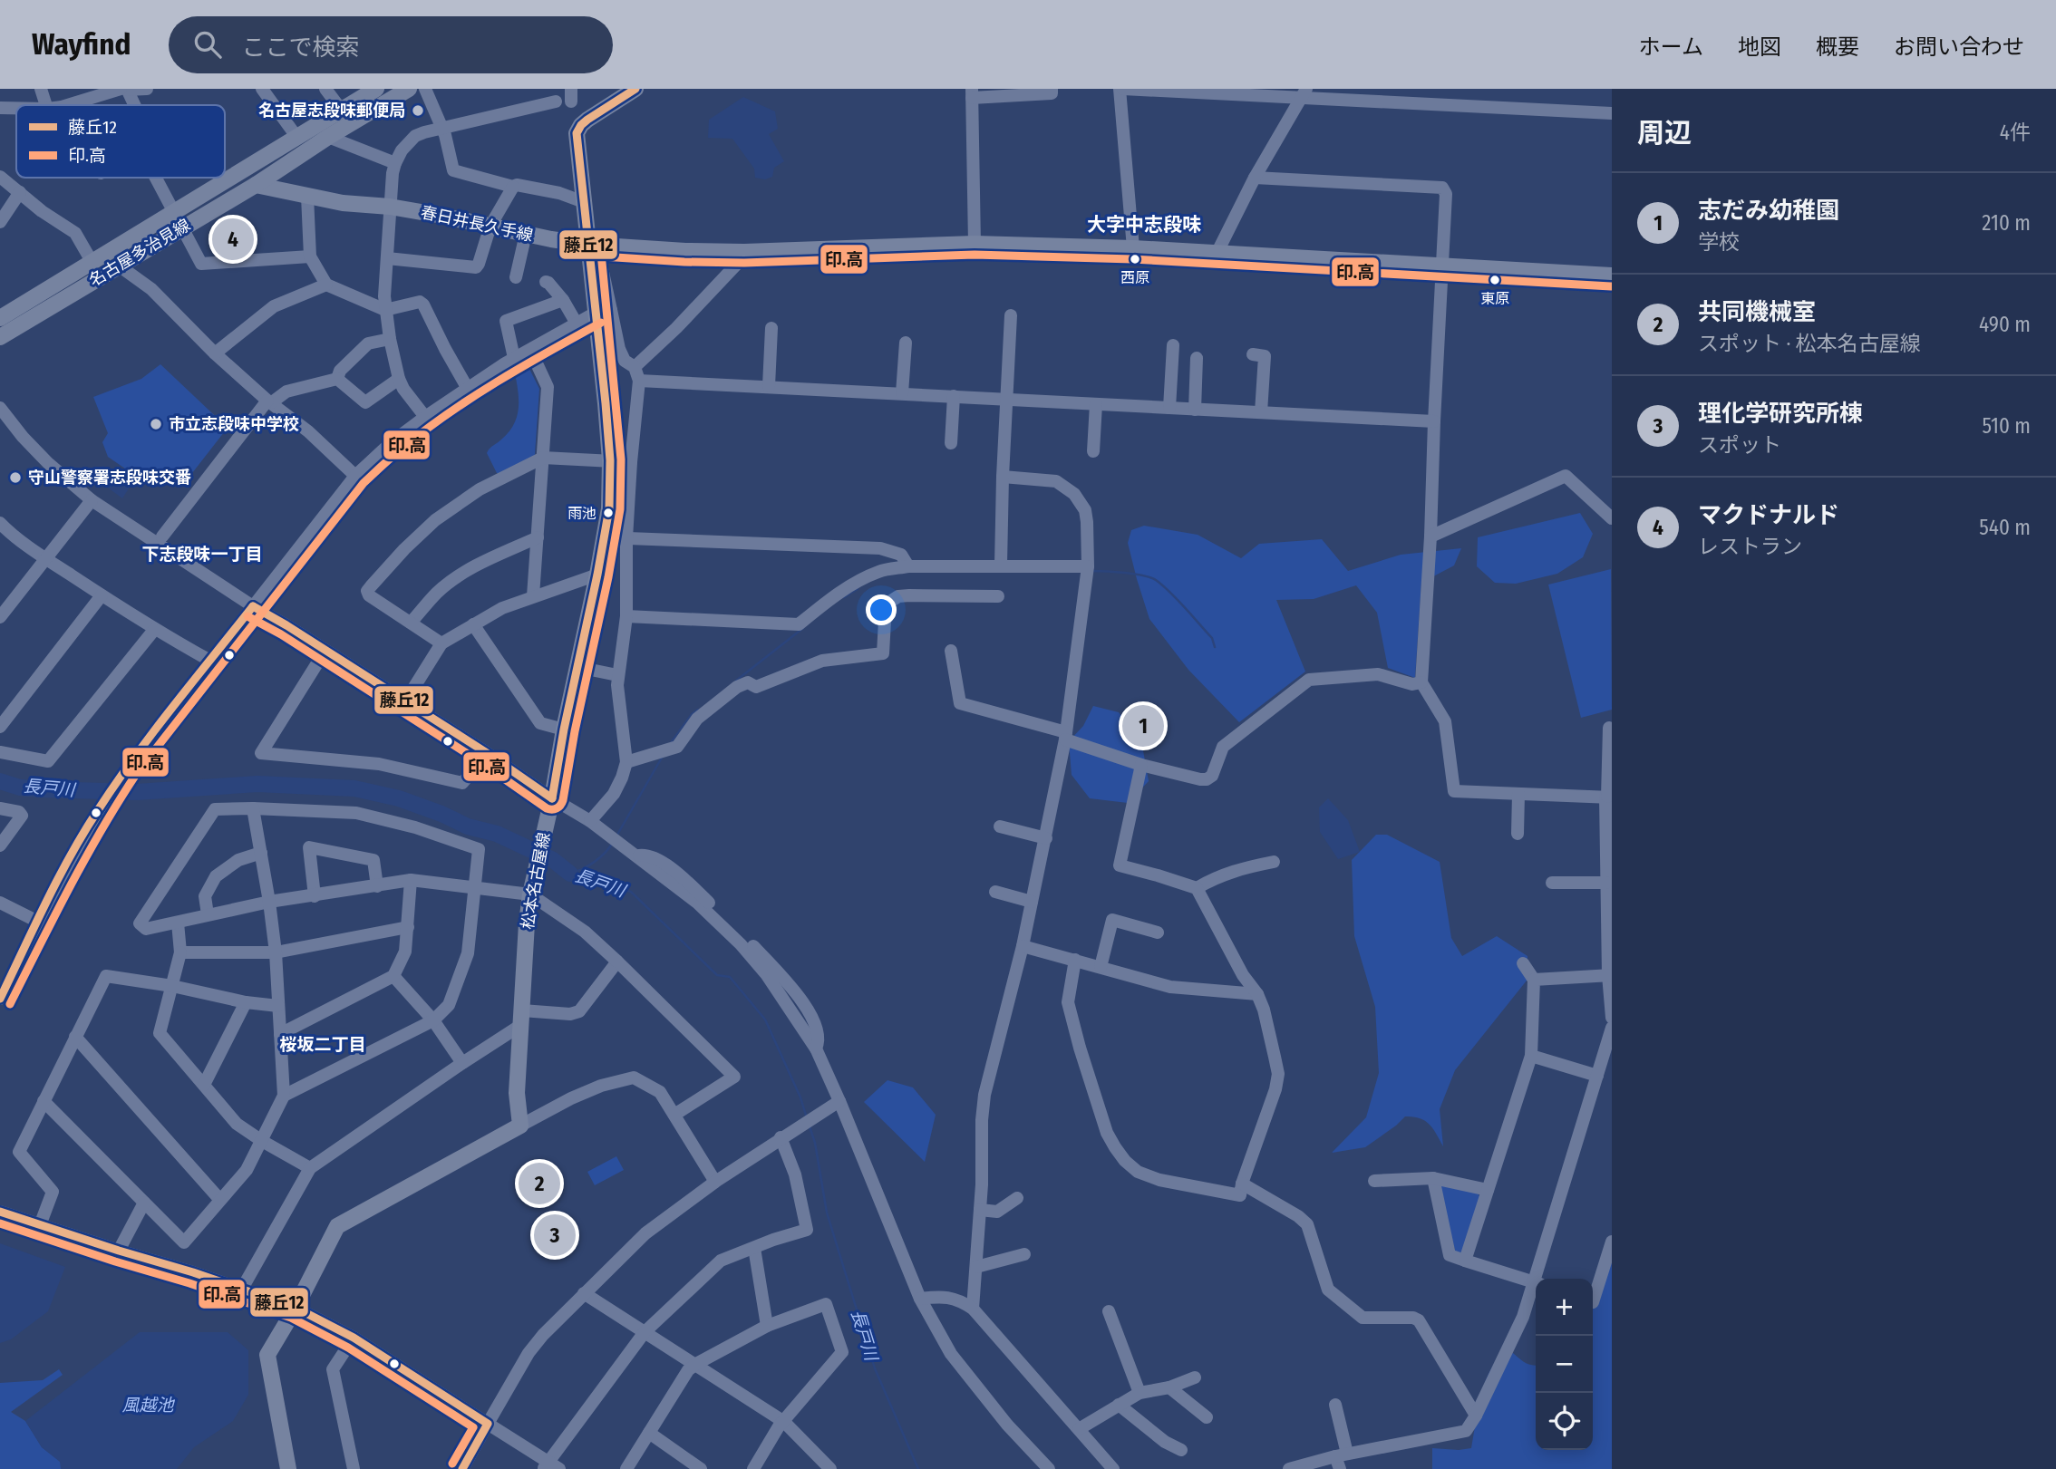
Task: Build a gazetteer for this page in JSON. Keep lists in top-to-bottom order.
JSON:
{
  "streets": {
    "main road": ["春日井長久手線", "名古屋多治見線", "松本名古屋線"]
  },
  "crossings": [
    ["春日井長久手線", "名古屋多治見線"],
    ["春日井長久手線", "松本名古屋線"]
  ],
  "districts": ["大字中志段味", "下志段味一丁目", "桜坂二丁目"],
  "water": ["長戸川", "風越池"],
  "places": [
    "名古屋志段味郵便局",
    "西原",
    "東原",
    "市立志段味中学校",
    "守山警察署志段味交番",
    "雨池"
  ],
  "lines": ["transit line 藤丘12", "transit line 印.高"],
  "legend": ["藤丘12", "印.高"],
  "page": {
    "header": "Wayfind",
    "search": "ここで検索",
    "nav": [
      "ホーム",
      "地図",
      "概要",
      "お問い合わせ"
    ],
    "heading": ["周辺", "4件"],
    "list": [
      {
        "mark": "1",
        "name": "志だみ幼稚園",
        "note": "学校",
        "value": "210 m"
      },
      {
        "mark": "2",
        "name": "共同機械室",
        "note": "スポット · 松本名古屋線",
        "value": "490 m"
      },
      {
        "mark": "3",
        "name": "理化学研究所棟",
        "note": "スポット",
        "value": "510 m"
      },
      {
        "mark": "4",
        "name": "マクドナルド",
        "note": "レストラン",
        "value": "540 m"
      }
    ],
    "pins": [
      "4",
      "1",
      "2",
      "3"
    ],
    "map_buttons": ["+", "−"]
  }
}
